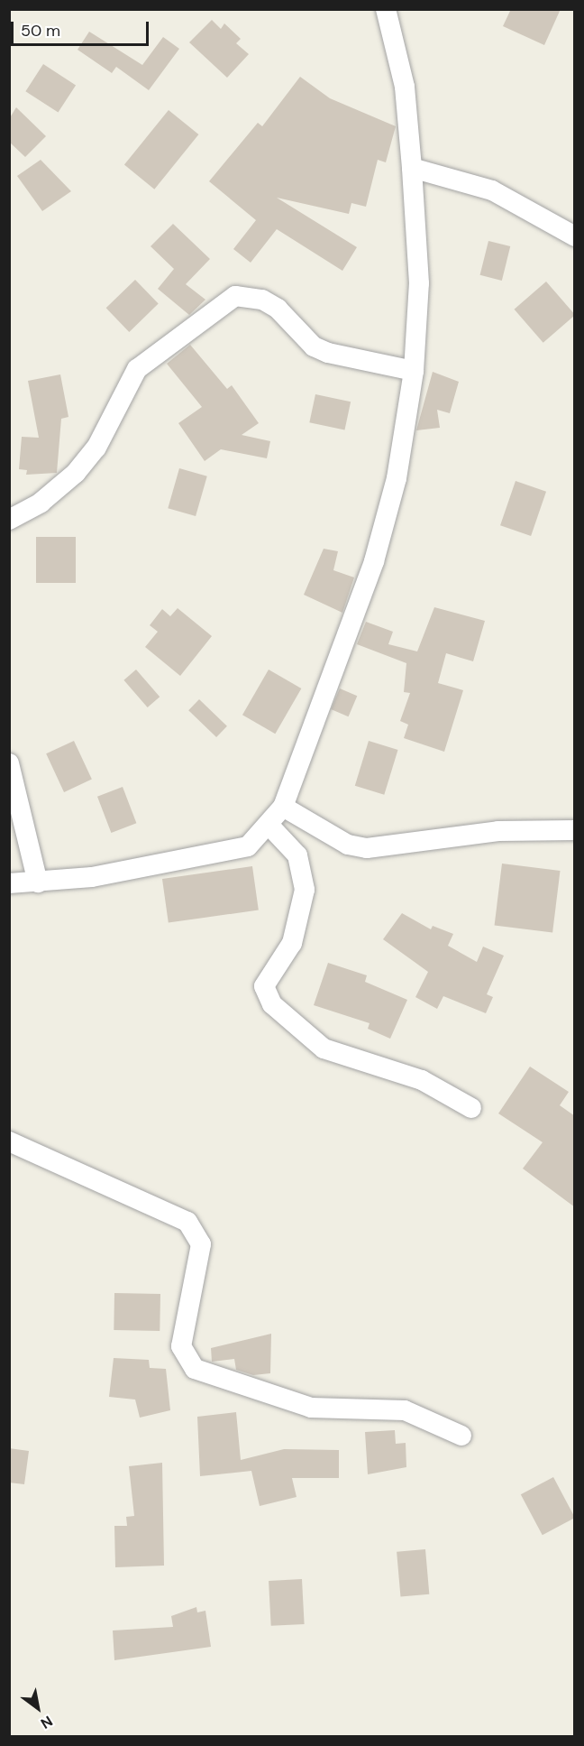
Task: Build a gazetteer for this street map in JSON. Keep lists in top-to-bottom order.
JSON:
{
  "scale_bar": "50 m",
  "north": "bottom right"
}
